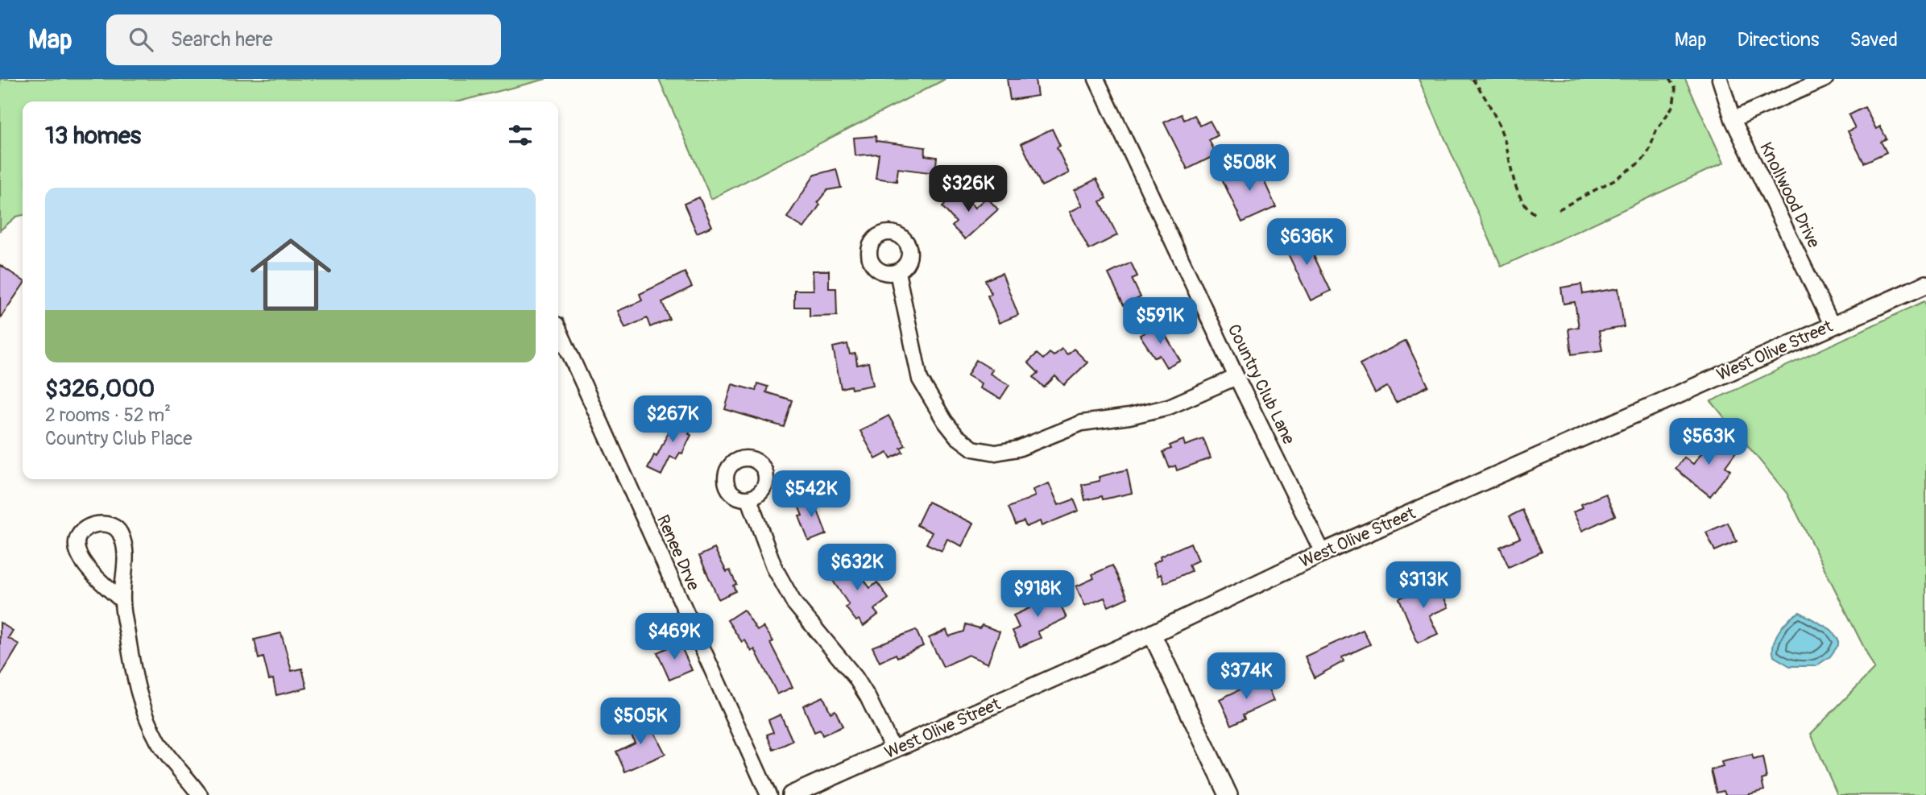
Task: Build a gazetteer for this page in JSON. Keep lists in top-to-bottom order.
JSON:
{
  "streets": {
    "street": [
      "Knollwood Drive",
      "West Olive Street",
      "Country Club Lane",
      "Renee Drve"
    ]
  },
  "crossings": [
    ["Knollwood Drive", "West Olive Street"],
    ["West Olive Street", "Country Club Lane"]
  ],
  "page": {
    "header": "Map",
    "search": "Search here",
    "nav": ["Map", "Directions", "Saved"],
    "heading": "13 homes",
    "price": [
      "$508K",
      "$326K",
      "$636K",
      "$591K",
      "$267K",
      "$563K",
      "$542K",
      "$632K",
      "$313K",
      "$918K",
      "$469K",
      "$374K",
      "$505K"
    ],
    "list": [
      {
        "name": "$326,000",
        "note": "2 rooms · 52 m² · Country Club Place"
      }
    ]
  }
}
